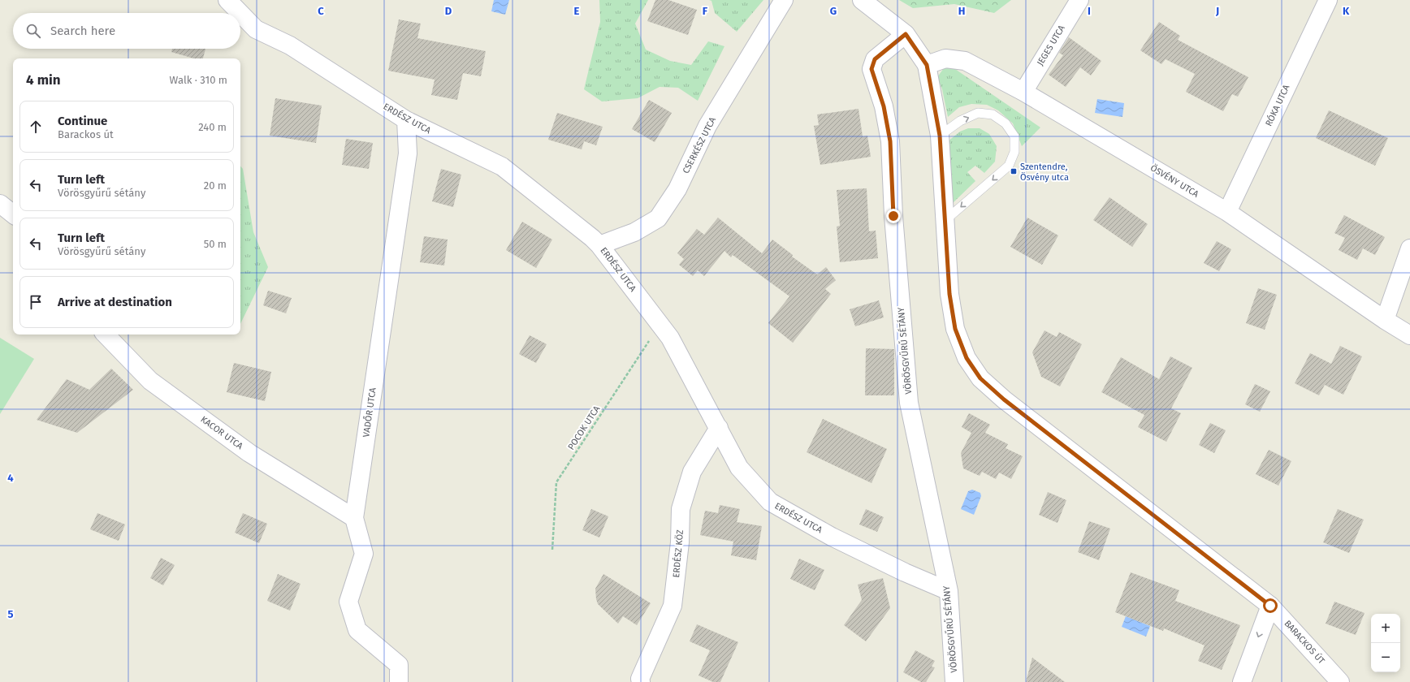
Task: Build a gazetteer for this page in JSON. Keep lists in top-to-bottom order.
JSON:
{
  "streets": {
    "street": [
      "JEGES UTCA",
      "RÓKA UTCA",
      "ERDÉSZ UTCA",
      "CSERKÉSZ UTCA",
      "ÖSVÉNY UTCA",
      "VÖRÖSGYŰRŰ SÉTÁNY",
      "VADŐR UTCA",
      "KACOR UTCA",
      "ERDÉSZ KÖZ",
      "BARACKOS ÚT"
    ],
    "path": ["POCOK UTCA"]
  },
  "crossings": [
    ["JEGES UTCA", "ÖSVÉNY UTCA"],
    ["RÓKA UTCA", "ÖSVÉNY UTCA"],
    ["ERDÉSZ UTCA", "CSERKÉSZ UTCA"],
    ["ERDÉSZ UTCA", "VÖRÖSGYŰRŰ SÉTÁNY"],
    ["ERDÉSZ UTCA", "VADŐR UTCA"],
    ["ERDÉSZ UTCA", "POCOK UTCA"],
    ["ERDÉSZ UTCA", "ERDÉSZ KÖZ"],
    ["ÖSVÉNY UTCA", "BARACKOS ÚT"],
    ["VÖRÖSGYŰRŰ SÉTÁNY", "BARACKOS ÚT"],
    ["VADŐR UTCA", "KACOR UTCA"]
  ],
  "places": {
    "transit": ["Szentendre, Ösvény utca"]
  },
  "page": {
    "search": "Search here",
    "heading": ["4 min", "Walk · 310 m"],
    "list": [
      ["Continue", "Barackos út", "240 m"],
      ["Turn left", "Vörösgyűrű sétány", "20 m"],
      ["Turn left", "Vörösgyűrű sétány", "50 m"],
      "Arrive at destination"
    ],
    "map_buttons": ["+", "−"]
  },
  "grid": {
    "columns": [
      "C",
      "D",
      "E",
      "F",
      "G",
      "H",
      "I",
      "J",
      "K"
    ],
    "rows": ["4", "5"]
  }
}
